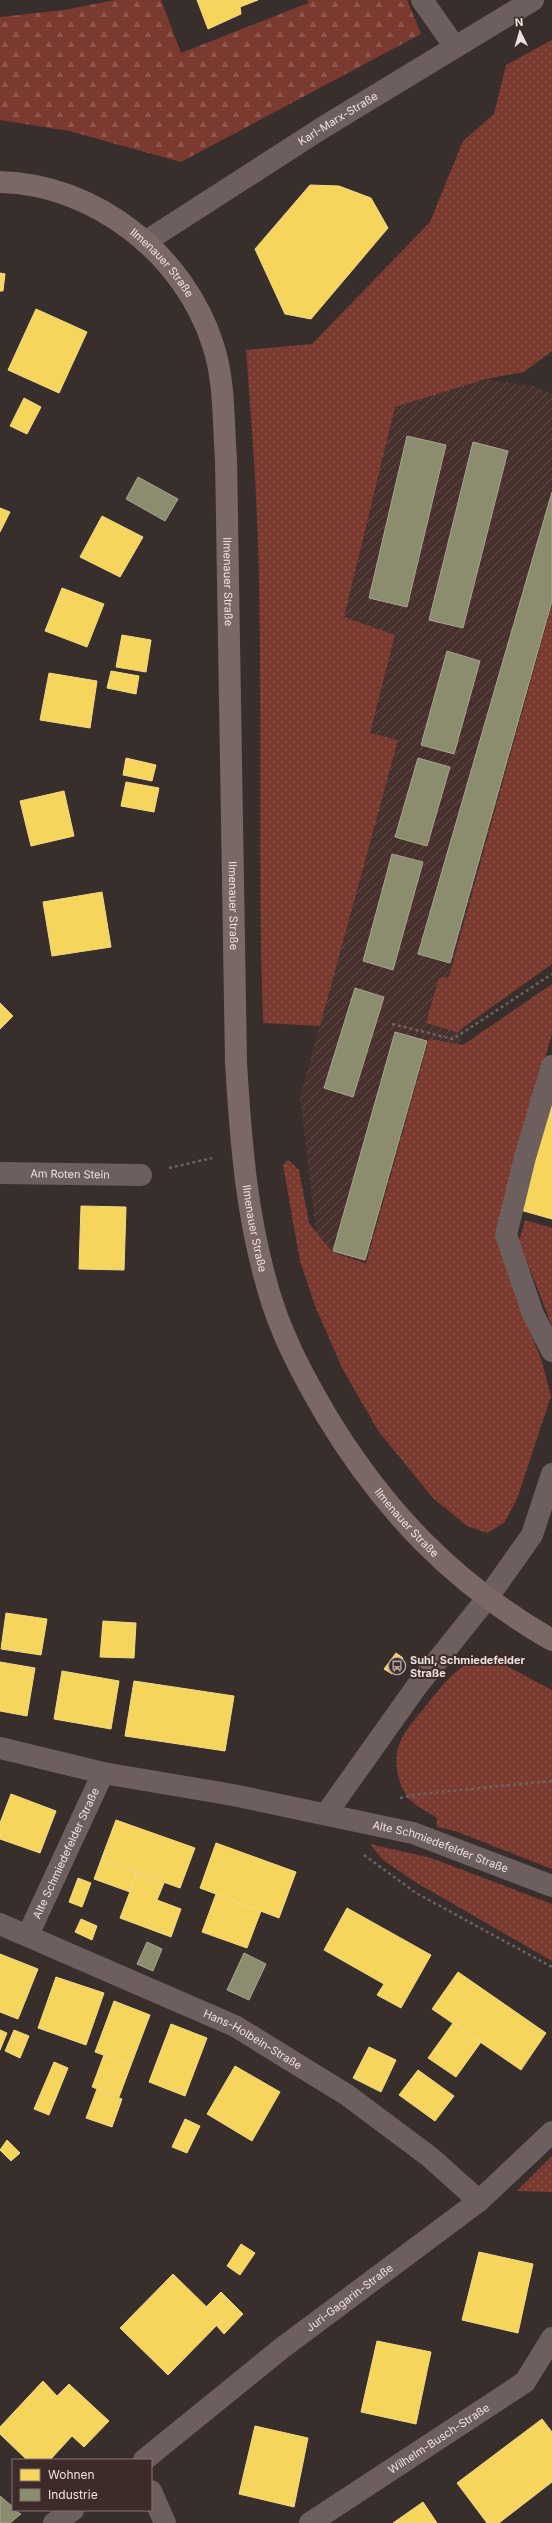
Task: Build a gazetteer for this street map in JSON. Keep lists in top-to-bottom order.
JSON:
{
  "streets": {
    "main road": ["Ilmenauer Straße"],
    "street": [
      "Karl-Marx-Straße",
      "Am Roten Stein",
      "Alte Schmiedefelder Straße",
      "Hans-Holbein-Straße",
      "Juri-Gagarin-Straße",
      "Wilhelm-Busch-Straße"
    ]
  },
  "crossings": [
    ["Karl-Marx-Straße", "Ilmenauer Straße"],
    ["Alte Schmiedefelder Straße", "Hans-Holbein-Straße"],
    ["Hans-Holbein-Straße", "Juri-Gagarin-Straße"]
  ],
  "places": {
    "bus stop": ["Suhl, Schmiedefelder Straße"]
  },
  "legend": ["Wohnen", "Industrie"],
  "north": "top"
}
